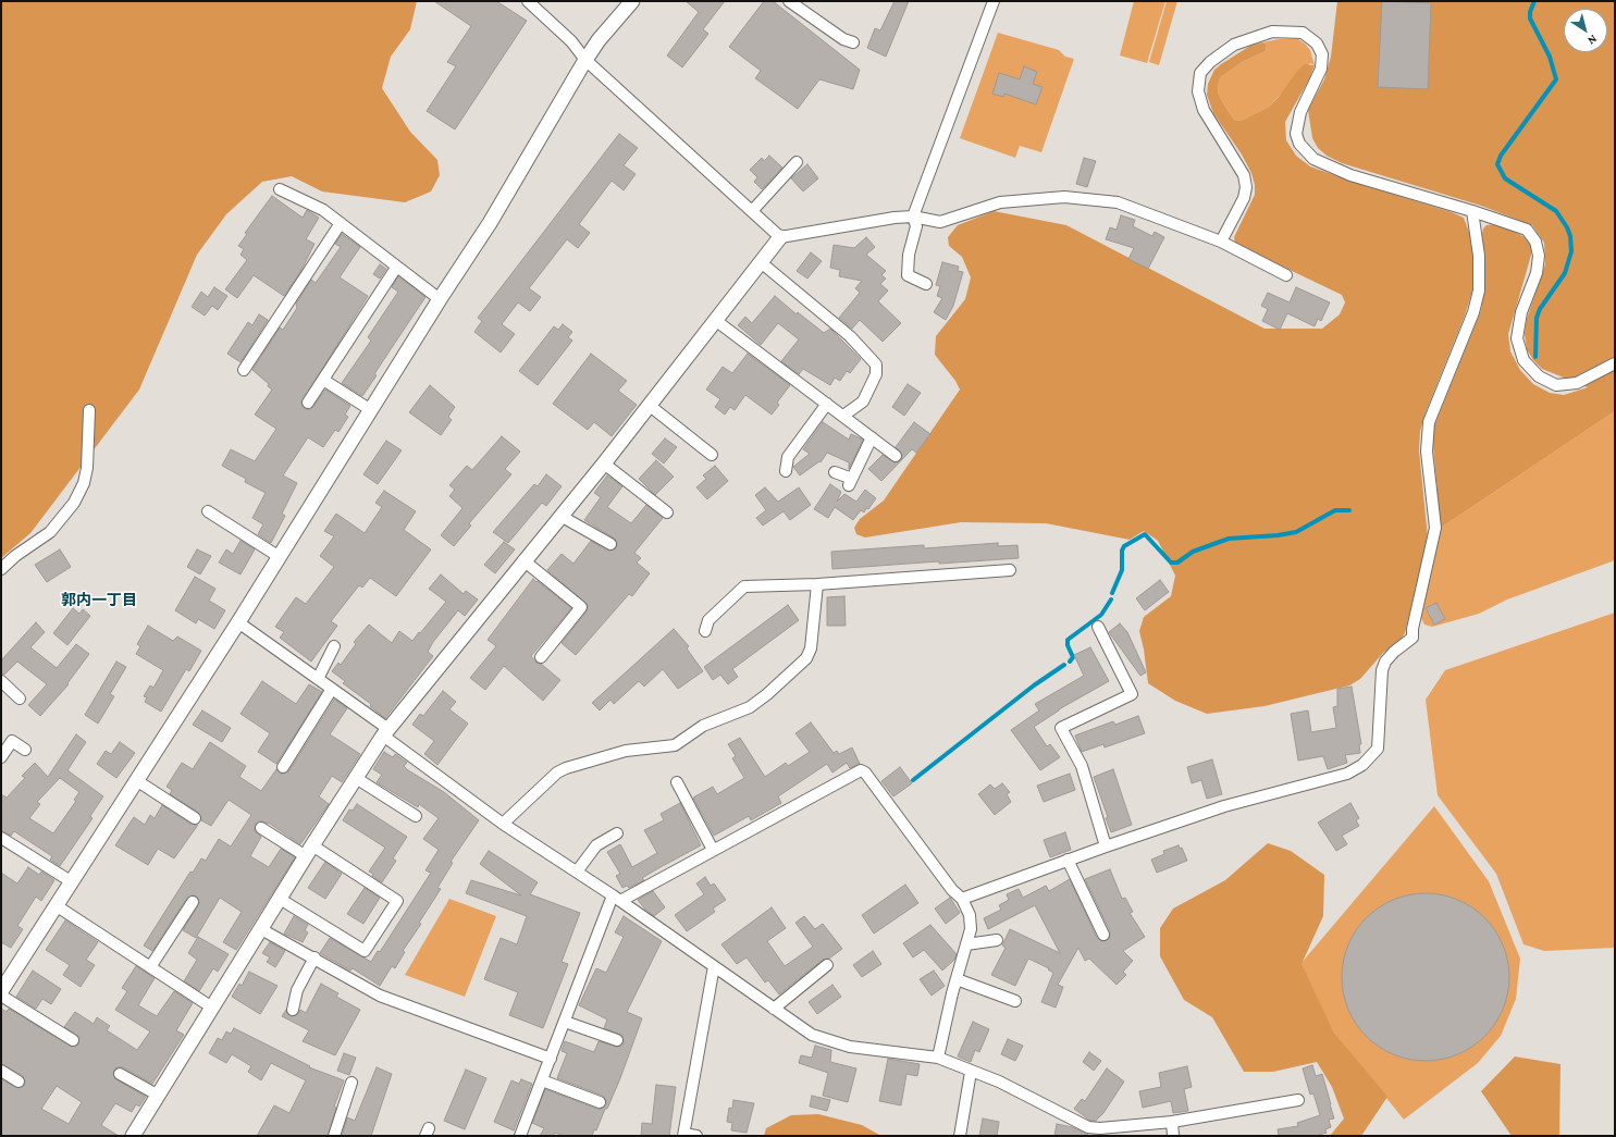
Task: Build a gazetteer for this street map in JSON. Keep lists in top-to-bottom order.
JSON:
{
  "districts": ["郭内一丁目"],
  "north": "bottom right"
}
